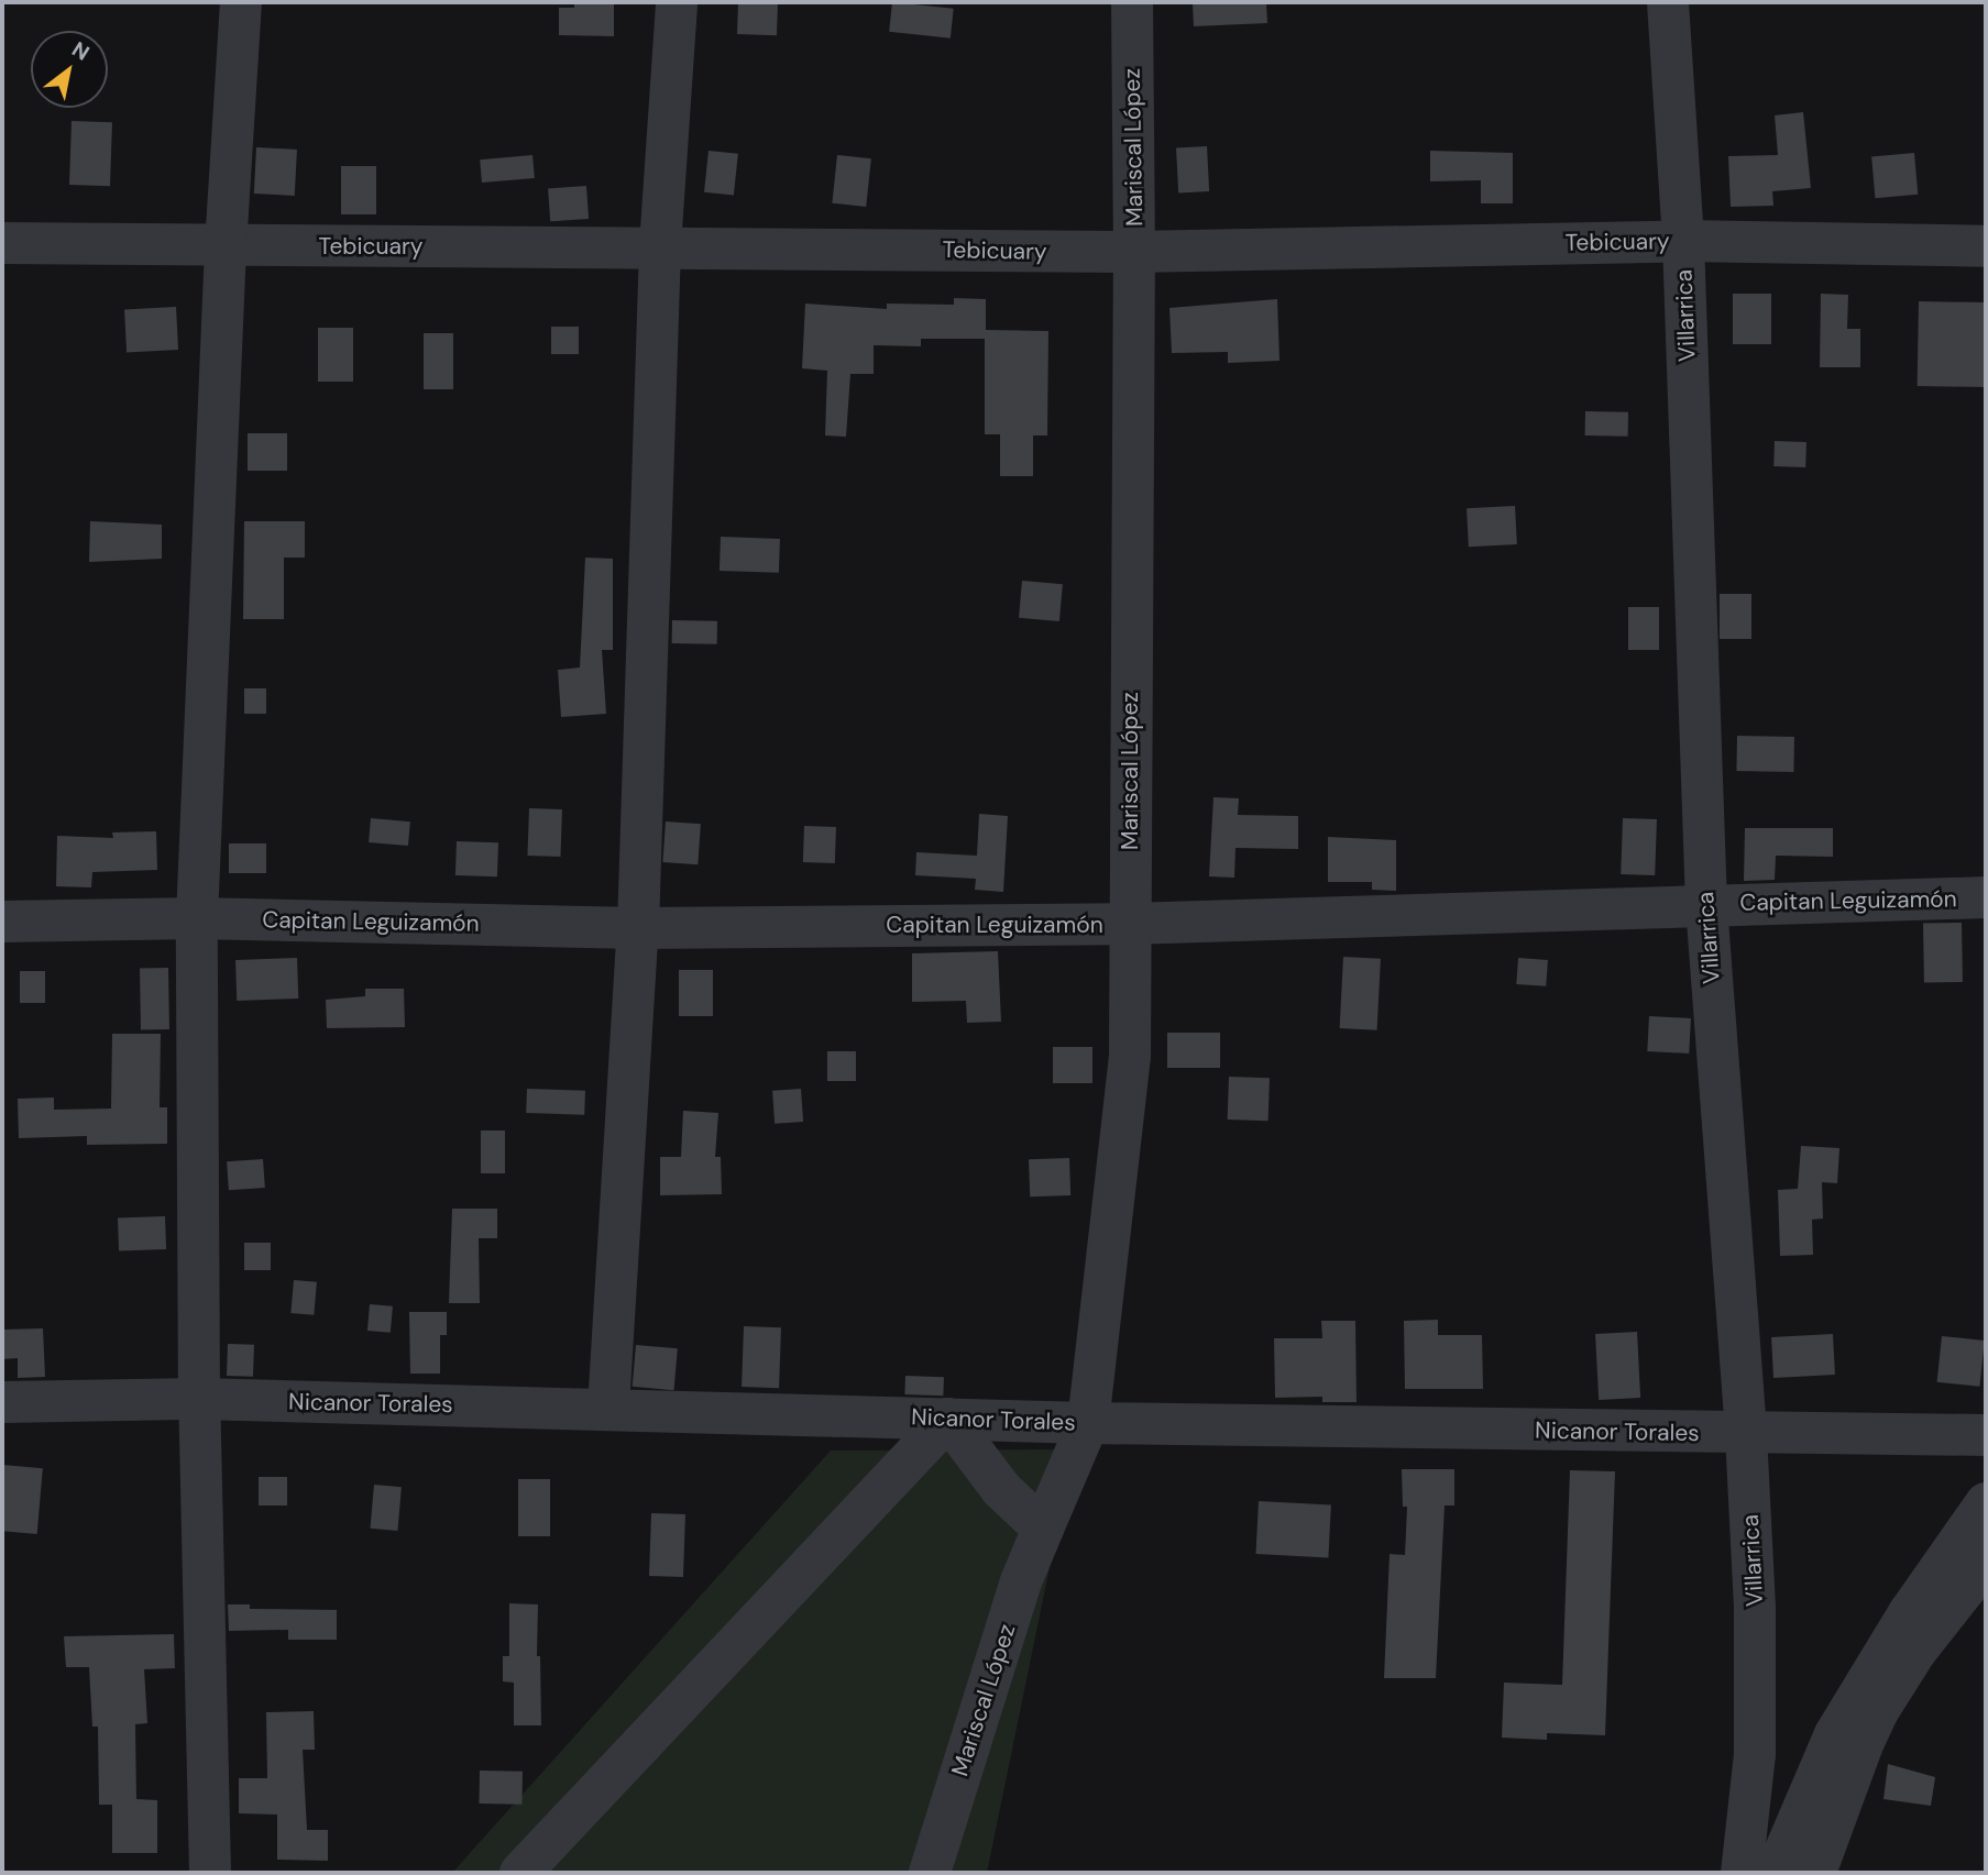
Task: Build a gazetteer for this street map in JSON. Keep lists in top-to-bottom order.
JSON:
{
  "streets": {
    "street": [
      "Mariscal López",
      "Tebicuary",
      "Villarrica",
      "Capitan Leguizamón",
      "Nicanor Torales"
    ]
  },
  "crossings": [
    ["Mariscal López", "Tebicuary"],
    ["Mariscal López", "Capitan Leguizamón"],
    ["Mariscal López", "Nicanor Torales"],
    ["Tebicuary", "Villarrica"],
    ["Villarrica", "Capitan Leguizamón"],
    ["Villarrica", "Nicanor Torales"]
  ],
  "north": "top right"
}
